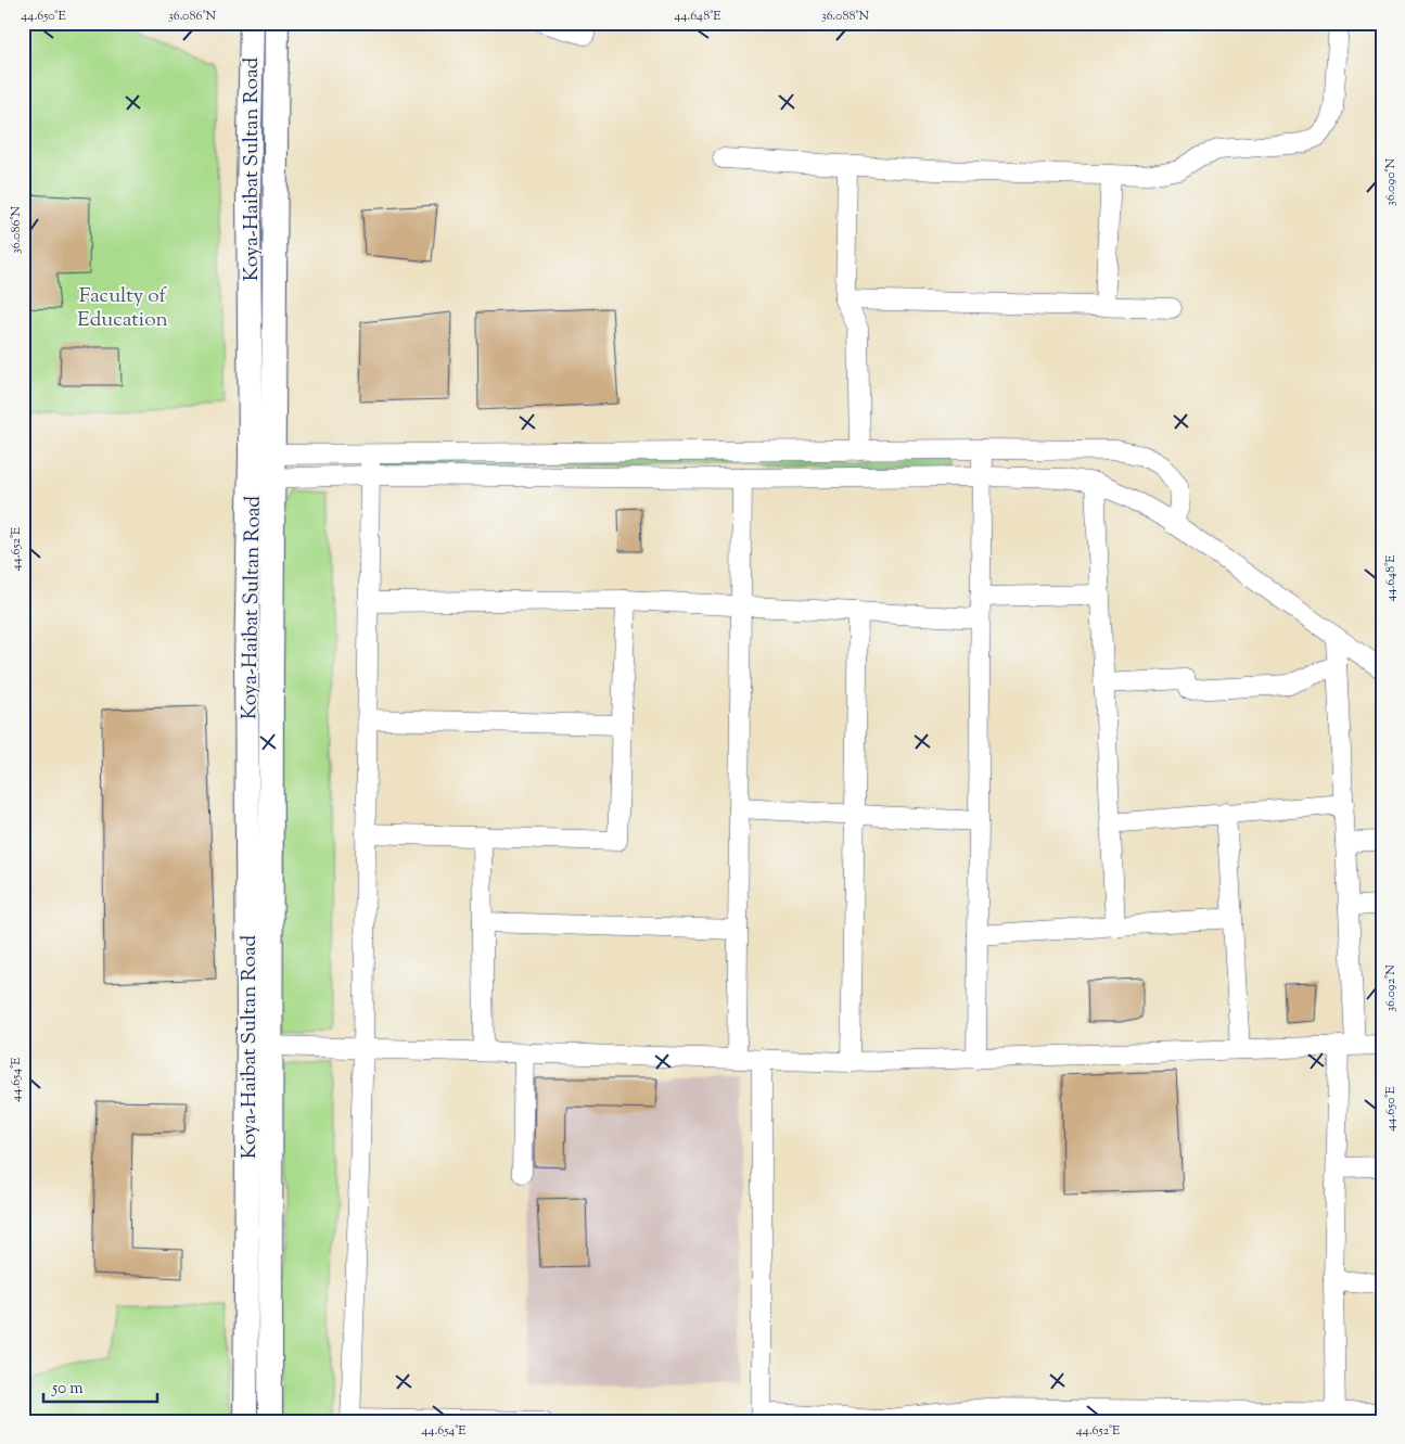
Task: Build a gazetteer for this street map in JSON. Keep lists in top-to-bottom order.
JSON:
{
  "streets": {
    "main road": ["Koya-Haibat Sultan Road"]
  },
  "parks": ["Faculty of Education"],
  "scale_bar": "50 m",
  "coordinates": [
    "44.650°E",
    "36.086°N",
    "44.648°E",
    "36.088°N",
    "36.090°N",
    "44.652°E",
    "36.092°N",
    "44.654°E"
  ]
}
